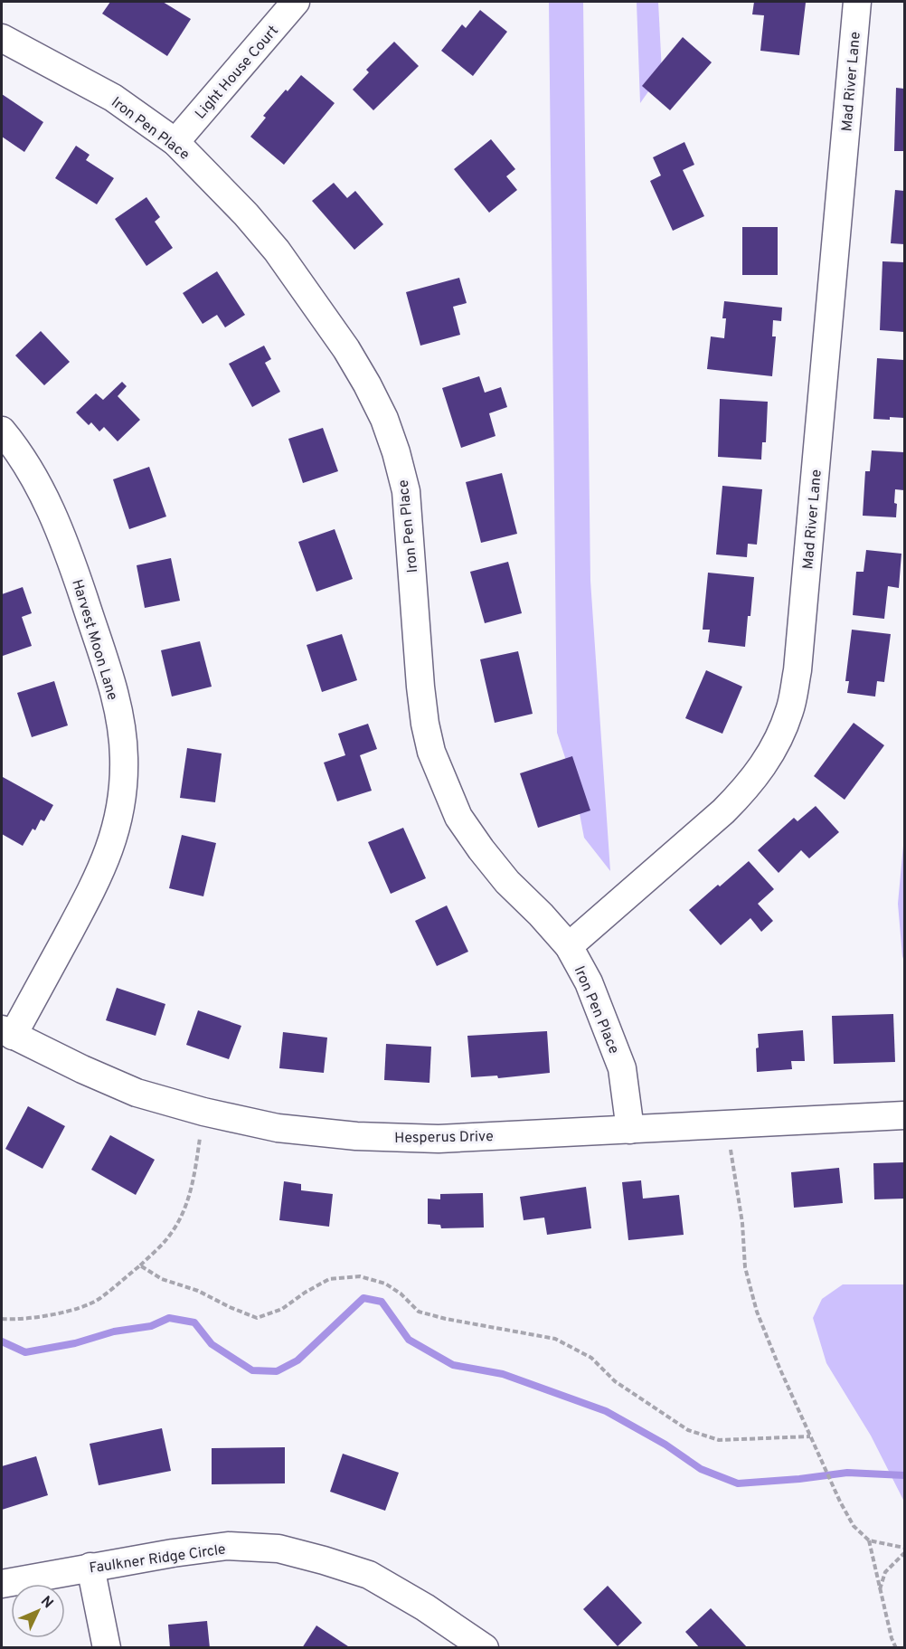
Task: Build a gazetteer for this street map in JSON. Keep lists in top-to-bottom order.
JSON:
{
  "streets": {
    "street": [
      "Light House Court",
      "Mad River Lane",
      "Iron Pen Place",
      "Harvest Moon Lane",
      "Hesperus Drive",
      "Faulkner Ridge Circle"
    ]
  },
  "crossings": [
    ["Light House Court", "Iron Pen Place"],
    ["Mad River Lane", "Iron Pen Place"],
    ["Iron Pen Place", "Hesperus Drive"],
    ["Harvest Moon Lane", "Hesperus Drive"]
  ],
  "north": "top right"
}
